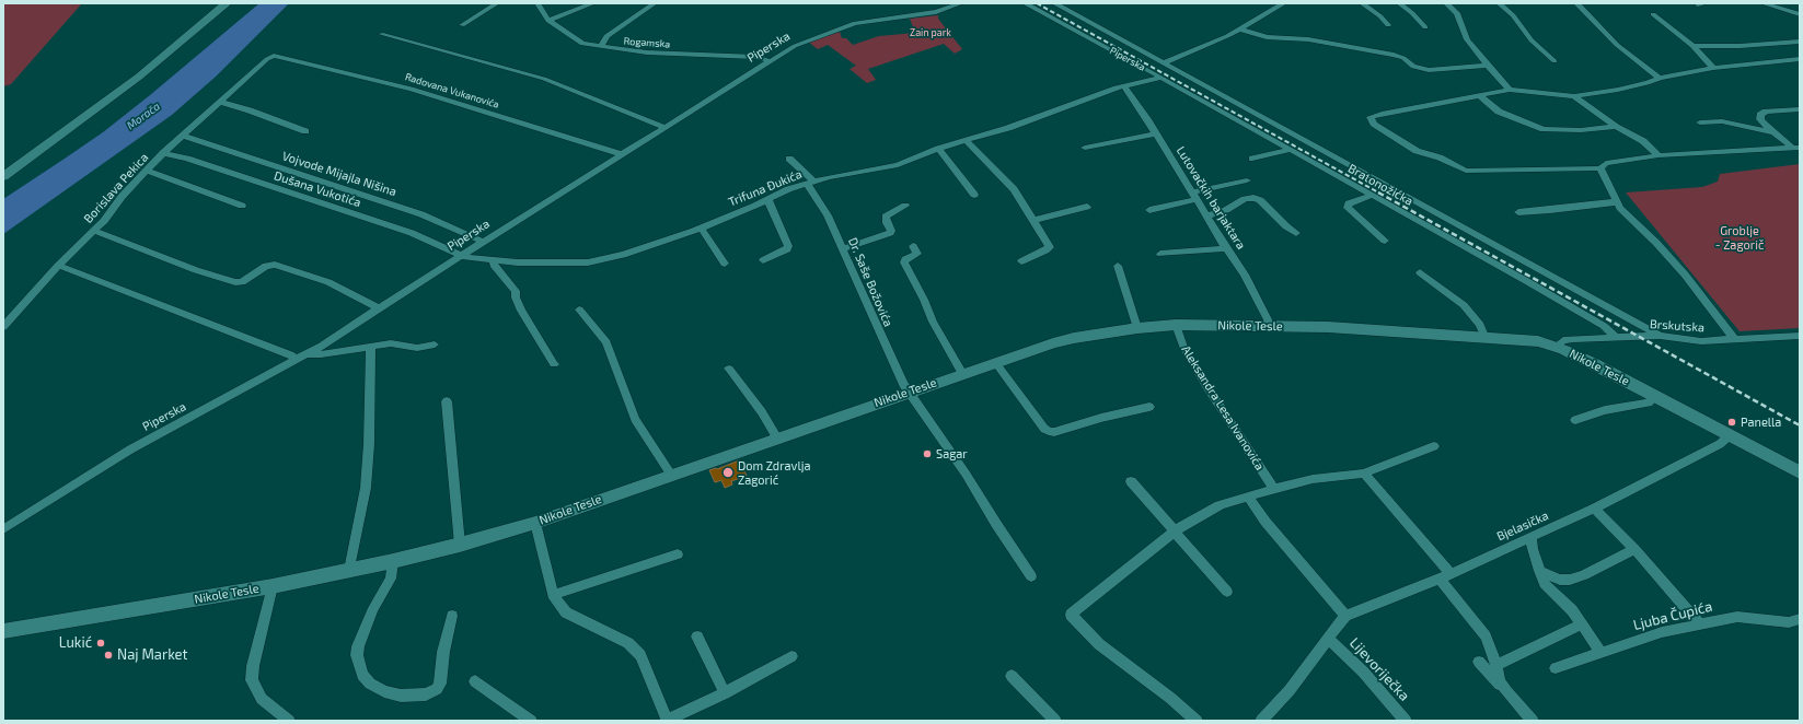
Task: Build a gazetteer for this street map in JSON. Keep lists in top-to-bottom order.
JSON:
{
  "streets": {
    "street": [
      "Rogamska",
      "Piperska",
      "Radovana Vukanovića",
      "Vojvode Mijajla Nišina",
      "Bratonožićka",
      "Borislava Pekica",
      "Trifuna Đukića",
      "Dušana Vukotića",
      "Lutovačkih barjaktara",
      "Dr. Saše Božovića",
      "Nikole Tesle",
      "Brskutska",
      "Aleksandra Lesa Ivanovića",
      "Bjelasička",
      "Ljuba Čupića",
      "Lijevoriječka"
    ]
  },
  "crossings": [
    ["Rogamska", "Piperska"],
    ["Piperska", "Radovana Vukanovića"],
    ["Piperska", "Vojvode Mijajla Nišina"],
    ["Piperska", "Bratonožićka"],
    ["Piperska", "Trifuna Đukića"],
    ["Piperska", "Dušana Vukotića"],
    ["Radovana Vukanovića", "Borislava Pekica"],
    ["Vojvode Mijajla Nišina", "Borislava Pekica"],
    ["Bratonožićka", "Brskutska"],
    ["Borislava Pekica", "Dušana Vukotića"],
    ["Trifuna Đukića", "Dušana Vukotića"],
    ["Trifuna Đukića", "Lutovačkih barjaktara"],
    ["Trifuna Đukića", "Dr. Saše Božovića"],
    ["Lutovačkih barjaktara", "Nikole Tesle"],
    ["Dr. Saše Božovića", "Nikole Tesle"],
    ["Nikole Tesle", "Brskutska"],
    ["Nikole Tesle", "Aleksandra Lesa Ivanovića"],
    ["Nikole Tesle", "Bjelasička"]
  ],
  "water": ["Morača"],
  "parks": ["Zain park", "Groblje - Zagorič"],
  "places": [
    "Panella",
    "Sagar",
    "Dom Zdravlja Zagorić",
    "Lukić",
    "Naj Market"
  ]
}
